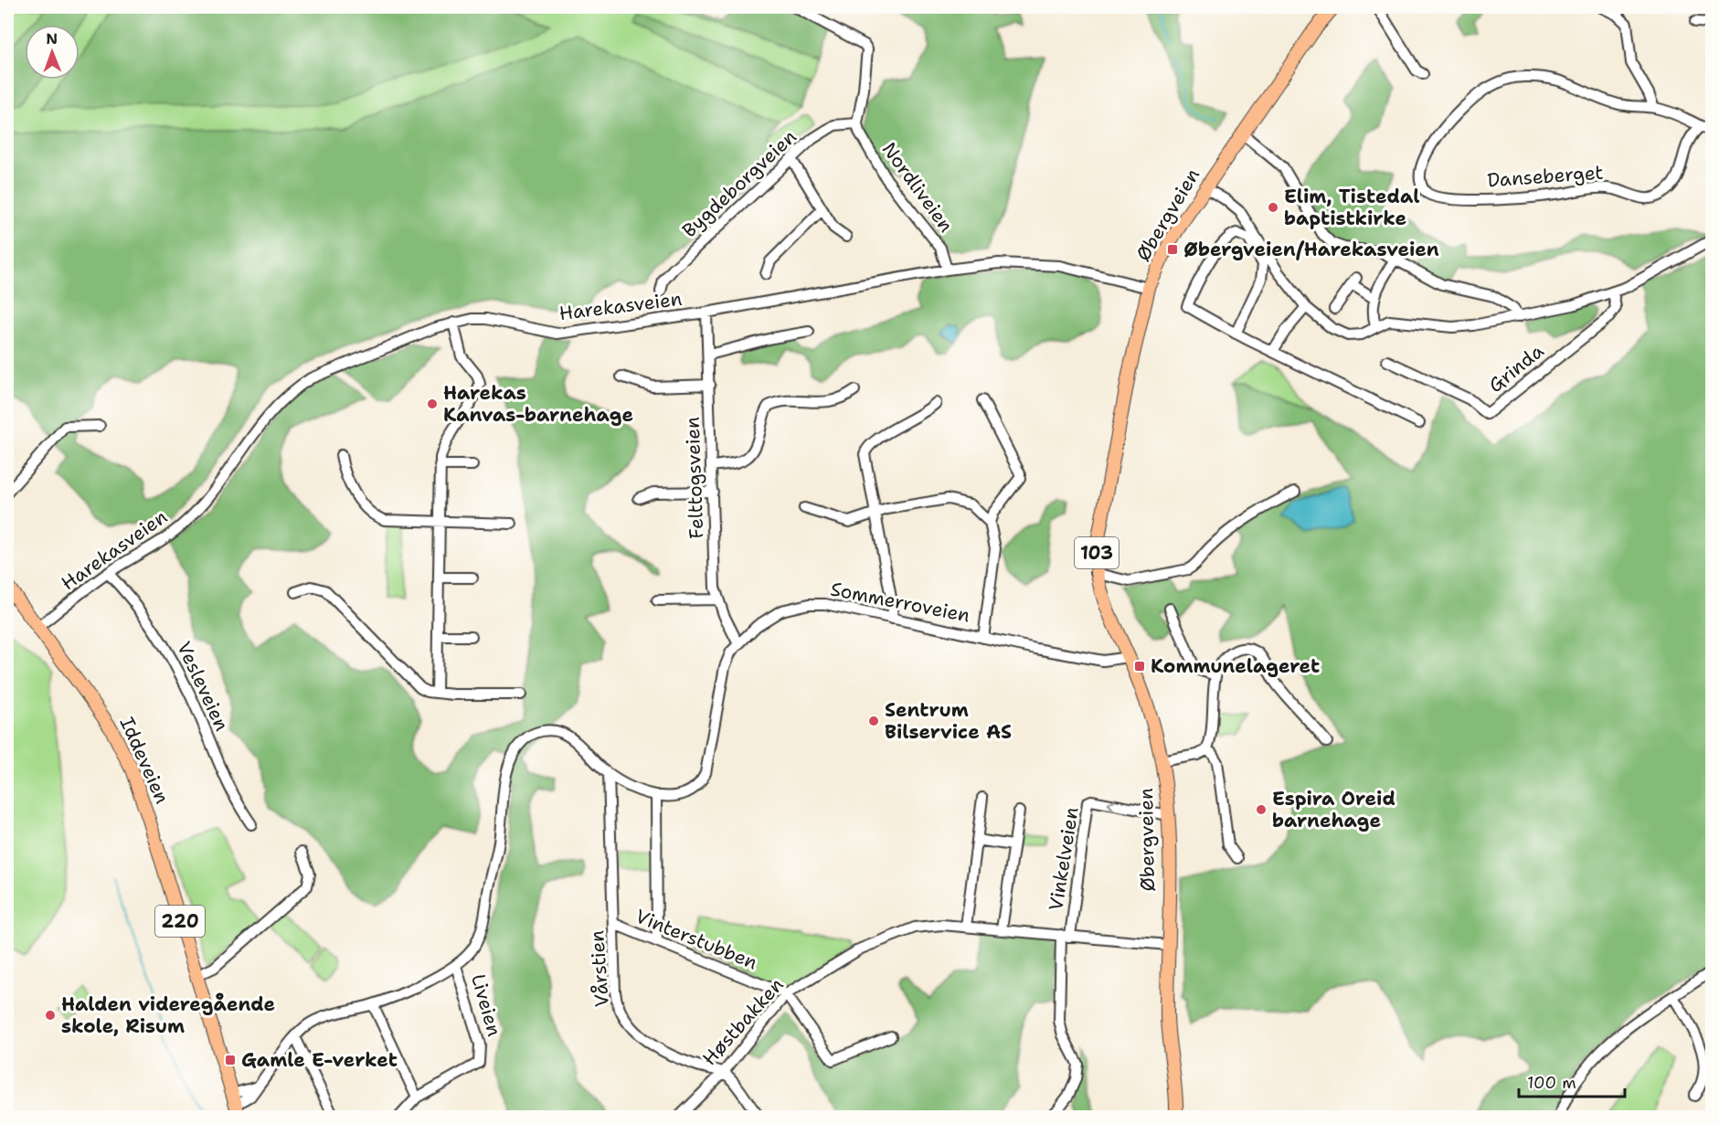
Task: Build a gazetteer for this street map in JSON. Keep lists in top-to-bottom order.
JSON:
{
  "streets": {
    "main road": [
      "Øbergveien",
      "103",
      "Iddeveien",
      "220"
    ],
    "street": [
      "Danseberget",
      "Bygdeborgveien",
      "Nordliveien",
      "Harekasveien",
      "Grinda",
      "Felttogsveien",
      "Sommerroveien",
      "Vesleveien",
      "Vinkelveien",
      "Vinterstubben",
      "Vårstien",
      "Liveien",
      "Høstbakken"
    ]
  },
  "crossings": [
    ["Bygdeborgveien", "Nordliveien"],
    ["Nordliveien", "Harekasveien"],
    ["Øbergveien", "Harekasveien"],
    ["Øbergveien", "Sommerroveien"],
    ["Øbergveien", "Vinkelveien"],
    ["Øbergveien", "Høstbakken"],
    ["Harekasveien", "Felttogsveien"],
    ["Harekasveien", "Vesleveien"],
    ["Harekasveien", "Iddeveien"],
    ["Felttogsveien", "Sommerroveien"],
    ["Sommerroveien", "Vårstien"],
    ["Sommerroveien", "Liveien"],
    ["Vinkelveien", "Høstbakken"],
    ["Vinterstubben", "Vårstien"],
    ["Vinterstubben", "Høstbakken"],
    ["Vårstien", "Høstbakken"]
  ],
  "places": {
    "other": [
      "Elim, Tistedal baptistkirke",
      "Harekas Kanvas-barnehage",
      "Sentrum Bilservice AS",
      "Espira Oreid barnehage",
      "Halden videregående skole, Risum"
    ],
    "transit": ["Øbergveien/Harekasveien", "Kommunelageret", "Gamle E-verket"]
  },
  "scale_bar": "100 m",
  "north": "top"
}
